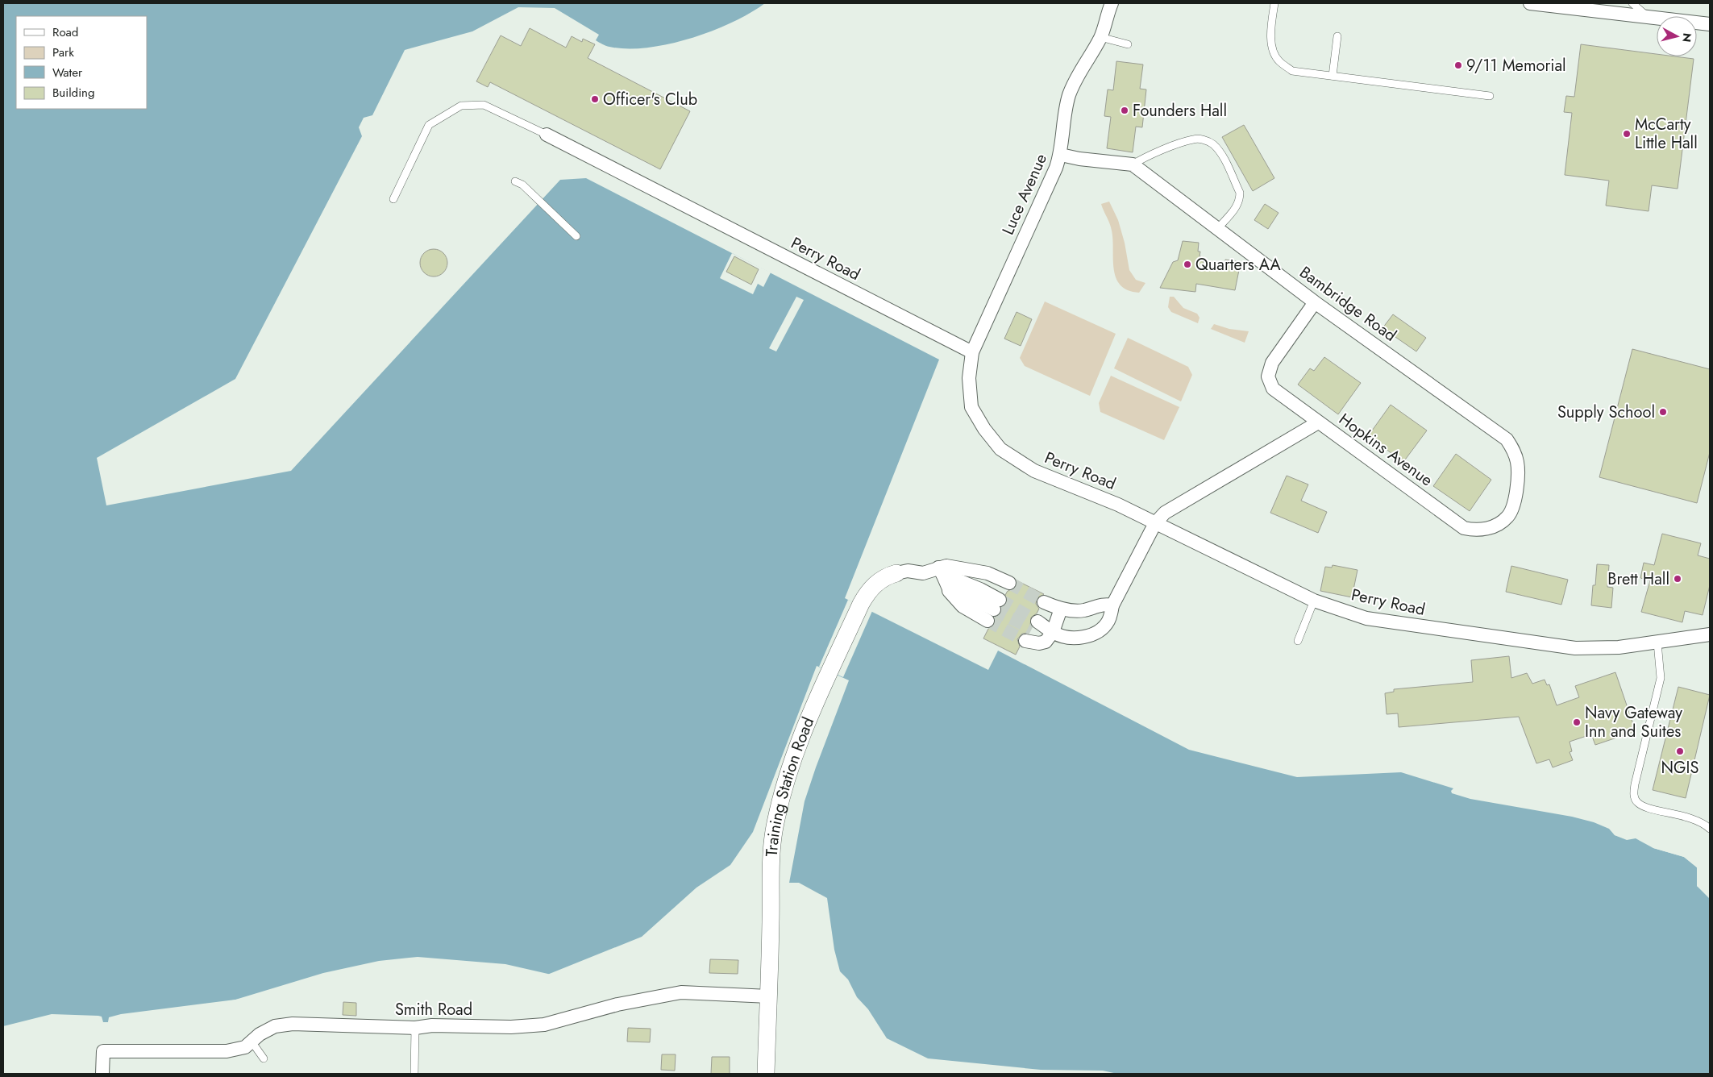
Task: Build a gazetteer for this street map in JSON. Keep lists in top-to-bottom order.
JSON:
{
  "streets": {
    "street": [
      "Luce Avenue",
      "Perry Road",
      "Bambridge Road",
      "Hopkins Avenue",
      "Training Station Road",
      "Smith Road"
    ]
  },
  "crossings": [
    ["Luce Avenue", "Perry Road"],
    ["Perry Road", "Hopkins Avenue"],
    ["Bambridge Road", "Hopkins Avenue"],
    ["Training Station Road", "Smith Road"]
  ],
  "places": [
    "9/11 Memorial",
    "Officer's Club",
    "Founders Hall",
    "McCarty Little Hall",
    "Quarters AA",
    "Supply School",
    "Brett Hall",
    "Navy Gateway Inn and Suites",
    "NGIS"
  ],
  "legend": [
    "Road",
    "Park",
    "Water",
    "Building"
  ],
  "north": "right"
}
